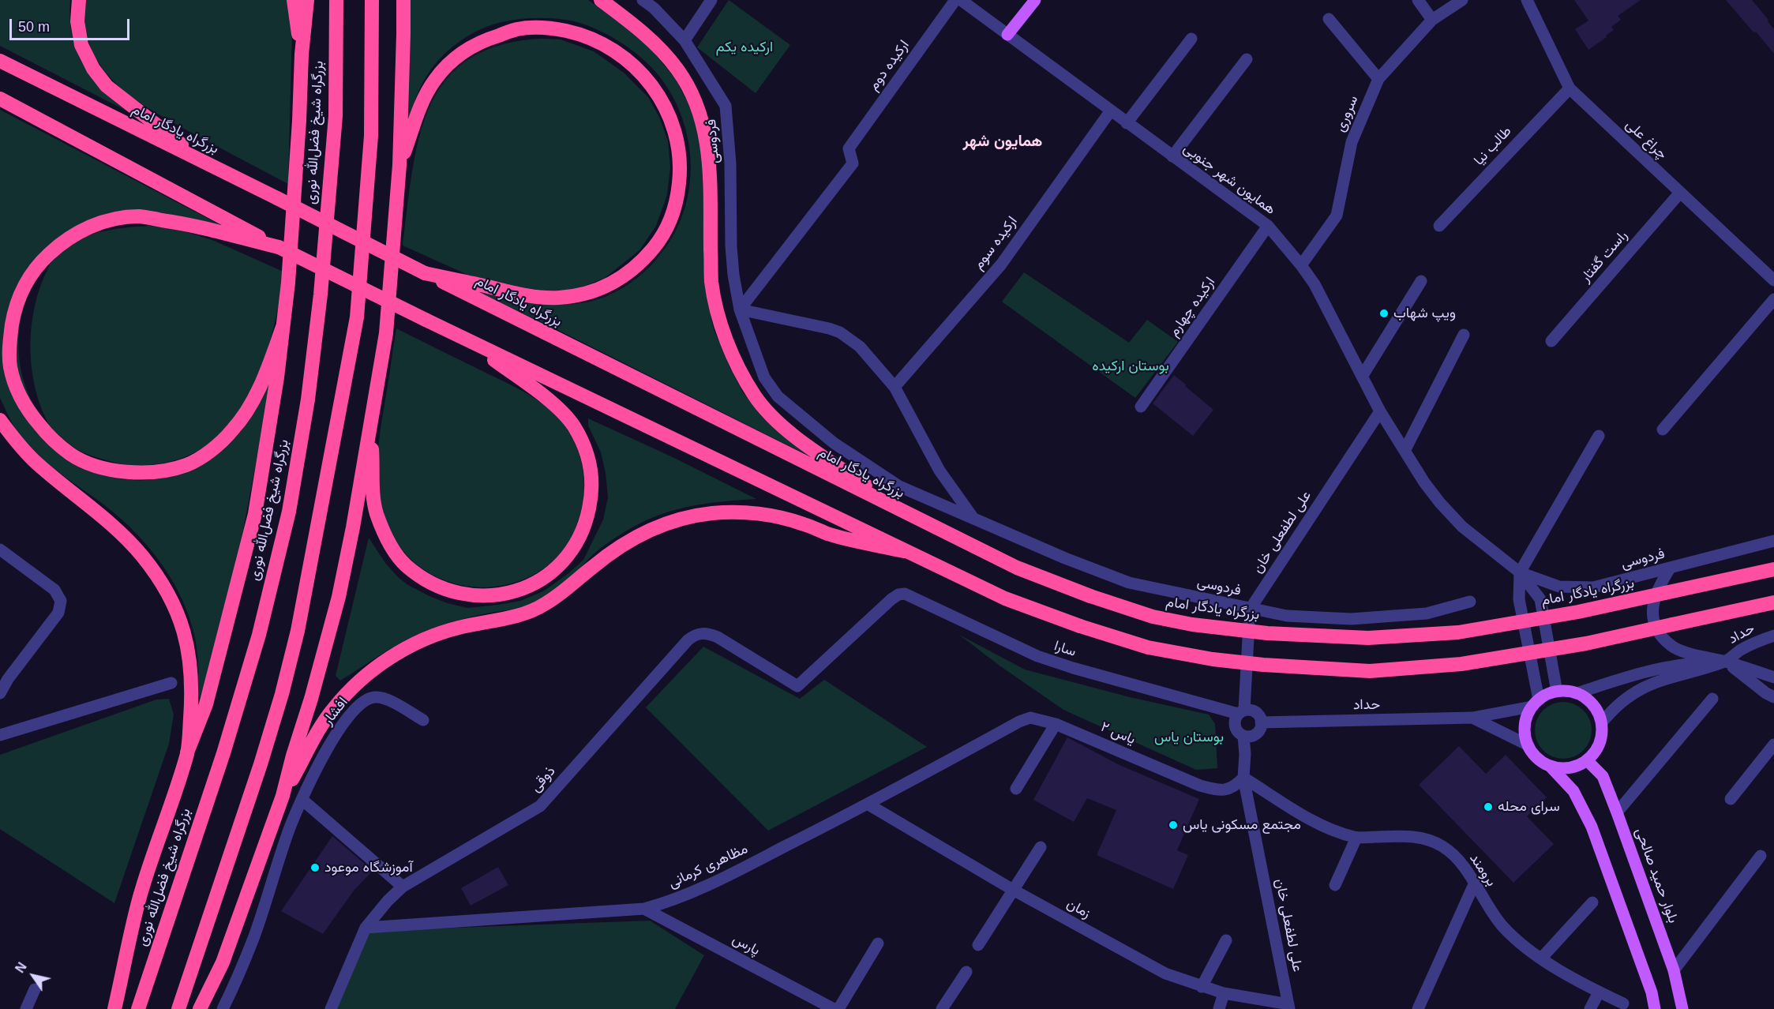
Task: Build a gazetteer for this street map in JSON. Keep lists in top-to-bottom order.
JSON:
{
  "streets": {
    "highway": ["بزرگراه یادگار امام", "بزرگراه شیخ فضل‌الله نوری"],
    "main road": ["بلوار حمید صالحی"],
    "street": [
      "ارکیده دوم",
      "سروری",
      "چراغ‌ علی",
      "فردوسی",
      "طالب‌ نیا",
      "همایون‌ شهر جنوبی",
      "ارکیده سوم",
      "راست گفتار",
      "ارکیده چهارم",
      "علی لطفعلی خان",
      "حداد",
      "سارا",
      "افشار",
      "یاس ۲",
      "ذوقی",
      "مظاهری کرمانی",
      "برومند",
      "زمان",
      "پارس"
    ]
  },
  "crossings": [
    ["ارکیده دوم", "فردوسی"],
    ["سروری", "همایون‌ شهر جنوبی"],
    ["چراغ‌ علی", "طالب‌ نیا"],
    ["چراغ‌ علی", "راست گفتار"],
    ["فردوسی", "همایون‌ شهر جنوبی"],
    ["فردوسی", "علی لطفعلی خان"],
    ["همایون‌ شهر جنوبی", "ارکیده سوم"],
    ["همایون‌ شهر جنوبی", "ارکیده چهارم"],
    ["همایون‌ شهر جنوبی", "علی لطفعلی خان"],
    ["علی لطفعلی خان", "حداد"],
    ["علی لطفعلی خان", "سارا"],
    ["علی لطفعلی خان", "یاس ۲"],
    ["علی لطفعلی خان", "برومند"],
    ["علی لطفعلی خان", "زمان"],
    ["حداد", "سارا"],
    ["حداد", "بلوار حمید صالحی"],
    ["سارا", "ذوقی"],
    ["یاس ۲", "مظاهری کرمانی"],
    ["یاس ۲", "برومند"],
    ["ذوقی", "مظاهری کرمانی"],
    ["مظاهری کرمانی", "زمان"],
    ["مظاهری کرمانی", "پارس"]
  ],
  "districts": ["همایون شهر"],
  "parks": ["ارکیده یکم", "بوستان ارکیده", "بوستان یاس"],
  "places": [
    "ویپ شهاب",
    "سرای محله",
    "مجتمع مسکونی یاس",
    "آموزشگاه موعود"
  ],
  "scale_bar": "50 m",
  "north": "top left"
}
